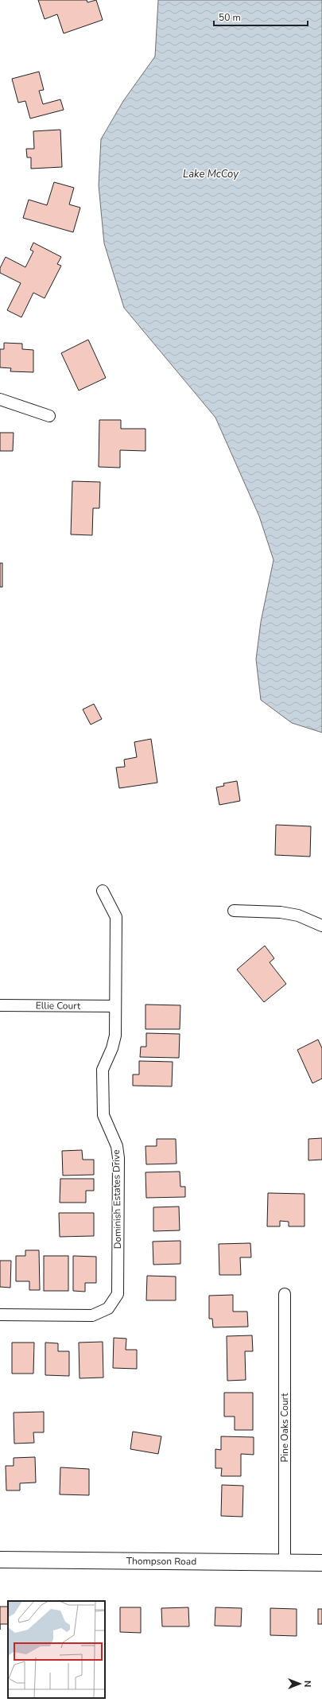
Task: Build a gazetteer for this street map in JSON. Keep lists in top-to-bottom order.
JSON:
{
  "streets": {
    "street": [
      "Ellie Court",
      "Dominish Estates Drive",
      "Pine Oaks Court",
      "Thompson Road"
    ]
  },
  "crossings": [
    ["Ellie Court", "Dominish Estates Drive"],
    ["Pine Oaks Court", "Thompson Road"]
  ],
  "water": ["Lake McCoy"],
  "scale_bar": "50 m",
  "north": "right"
}
